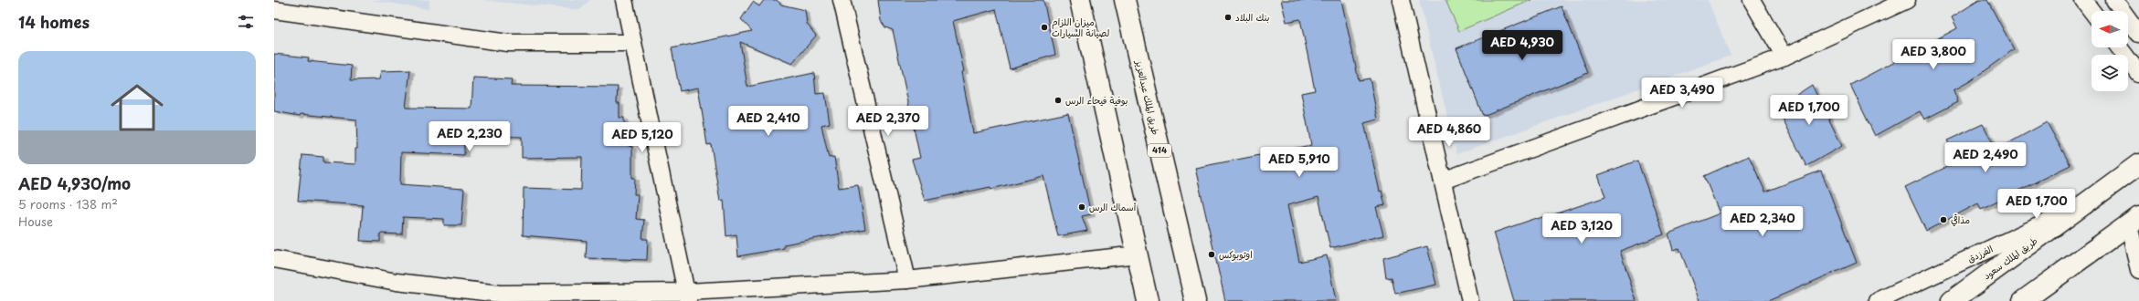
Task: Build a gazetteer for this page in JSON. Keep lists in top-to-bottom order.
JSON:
{
  "streets": {
    "main road": ["طريق الملك عبدالعزيز", "414", "طريق الملك سعود"],
    "street": ["الفرزدق"]
  },
  "crossings": [
    ["الفرزدق", "طريق الملك سعود"]
  ],
  "places": [
    "بنك البلاد",
    "ميزان اللزام لصيانة السيارات",
    "بوفية فيحاء الرس",
    "أسماك الرس",
    "مذاقي",
    "اوتوبوكس"
  ],
  "north": "left",
  "page": {
    "heading": "14 homes",
    "price": [
      "AED 4,930",
      "AED 3,800",
      "AED 3,490",
      "AED 1,700",
      "AED 2,410",
      "AED 2,370",
      "AED 4,860",
      "AED 2,230",
      "AED 5,120",
      "AED 2,490",
      "AED 5,910",
      "AED 1,700",
      "AED 2,340",
      "AED 3,120"
    ],
    "list": [
      {
        "name": "AED 4,930/mo",
        "note": "5 rooms · 138 m² · House"
      }
    ]
  }
}
